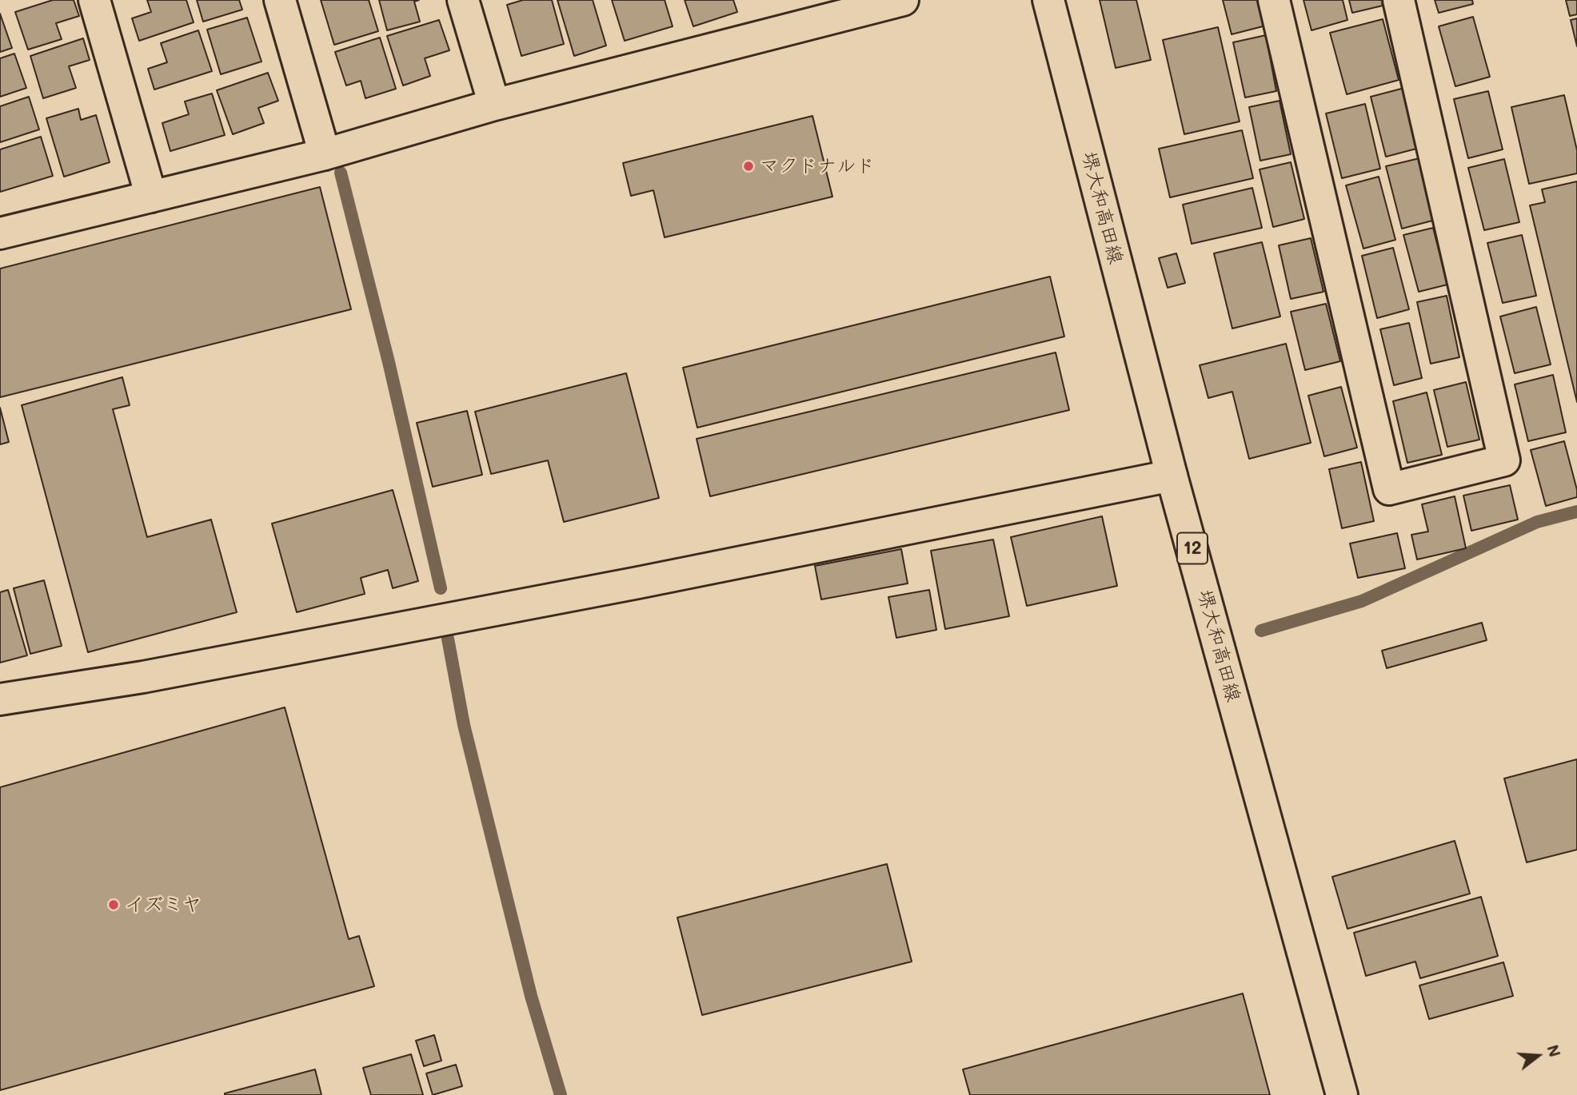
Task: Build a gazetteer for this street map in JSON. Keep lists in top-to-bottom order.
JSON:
{
  "streets": {
    "street": ["堺大和高田線", "12"]
  },
  "places": ["マクドナルド", "イズミヤ"],
  "north": "right"
}
